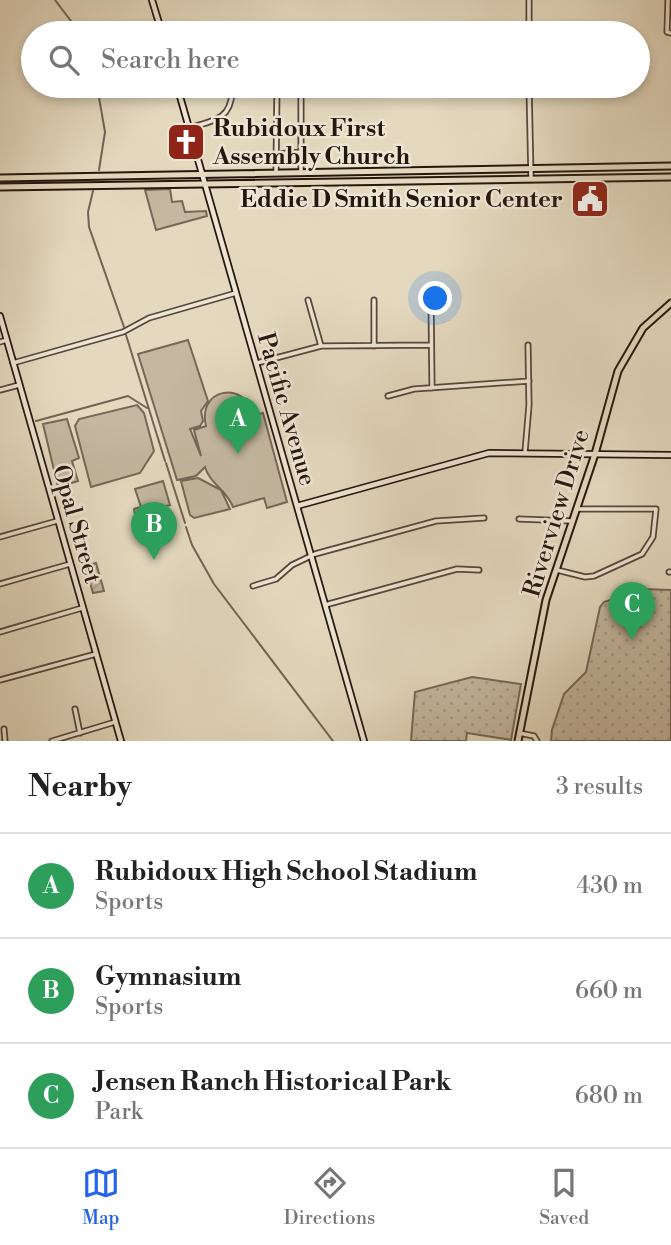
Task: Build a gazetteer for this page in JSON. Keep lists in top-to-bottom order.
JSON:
{
  "streets": {
    "main road": ["Riverview Drive"],
    "street": ["Pacific Avenue", "Opal Street"]
  },
  "places": {
    "church": ["Rubidoux First Assembly Church"],
    "public building": ["Eddie D Smith Senior Center"]
  },
  "page": {
    "search": "Search here",
    "pins": ["A", "B", "C"],
    "heading": ["Nearby", "3 results"],
    "list": [
      {
        "mark": "A",
        "name": "Rubidoux High School Stadium",
        "note": "Sports",
        "value": "430 m"
      },
      {
        "mark": "B",
        "name": "Gymnasium",
        "note": "Sports",
        "value": "660 m"
      },
      {
        "mark": "C",
        "name": "Jensen Ranch Historical Park",
        "note": "Park",
        "value": "680 m"
      }
    ],
    "nav": ["Map", "Directions", "Saved"]
  }
}
